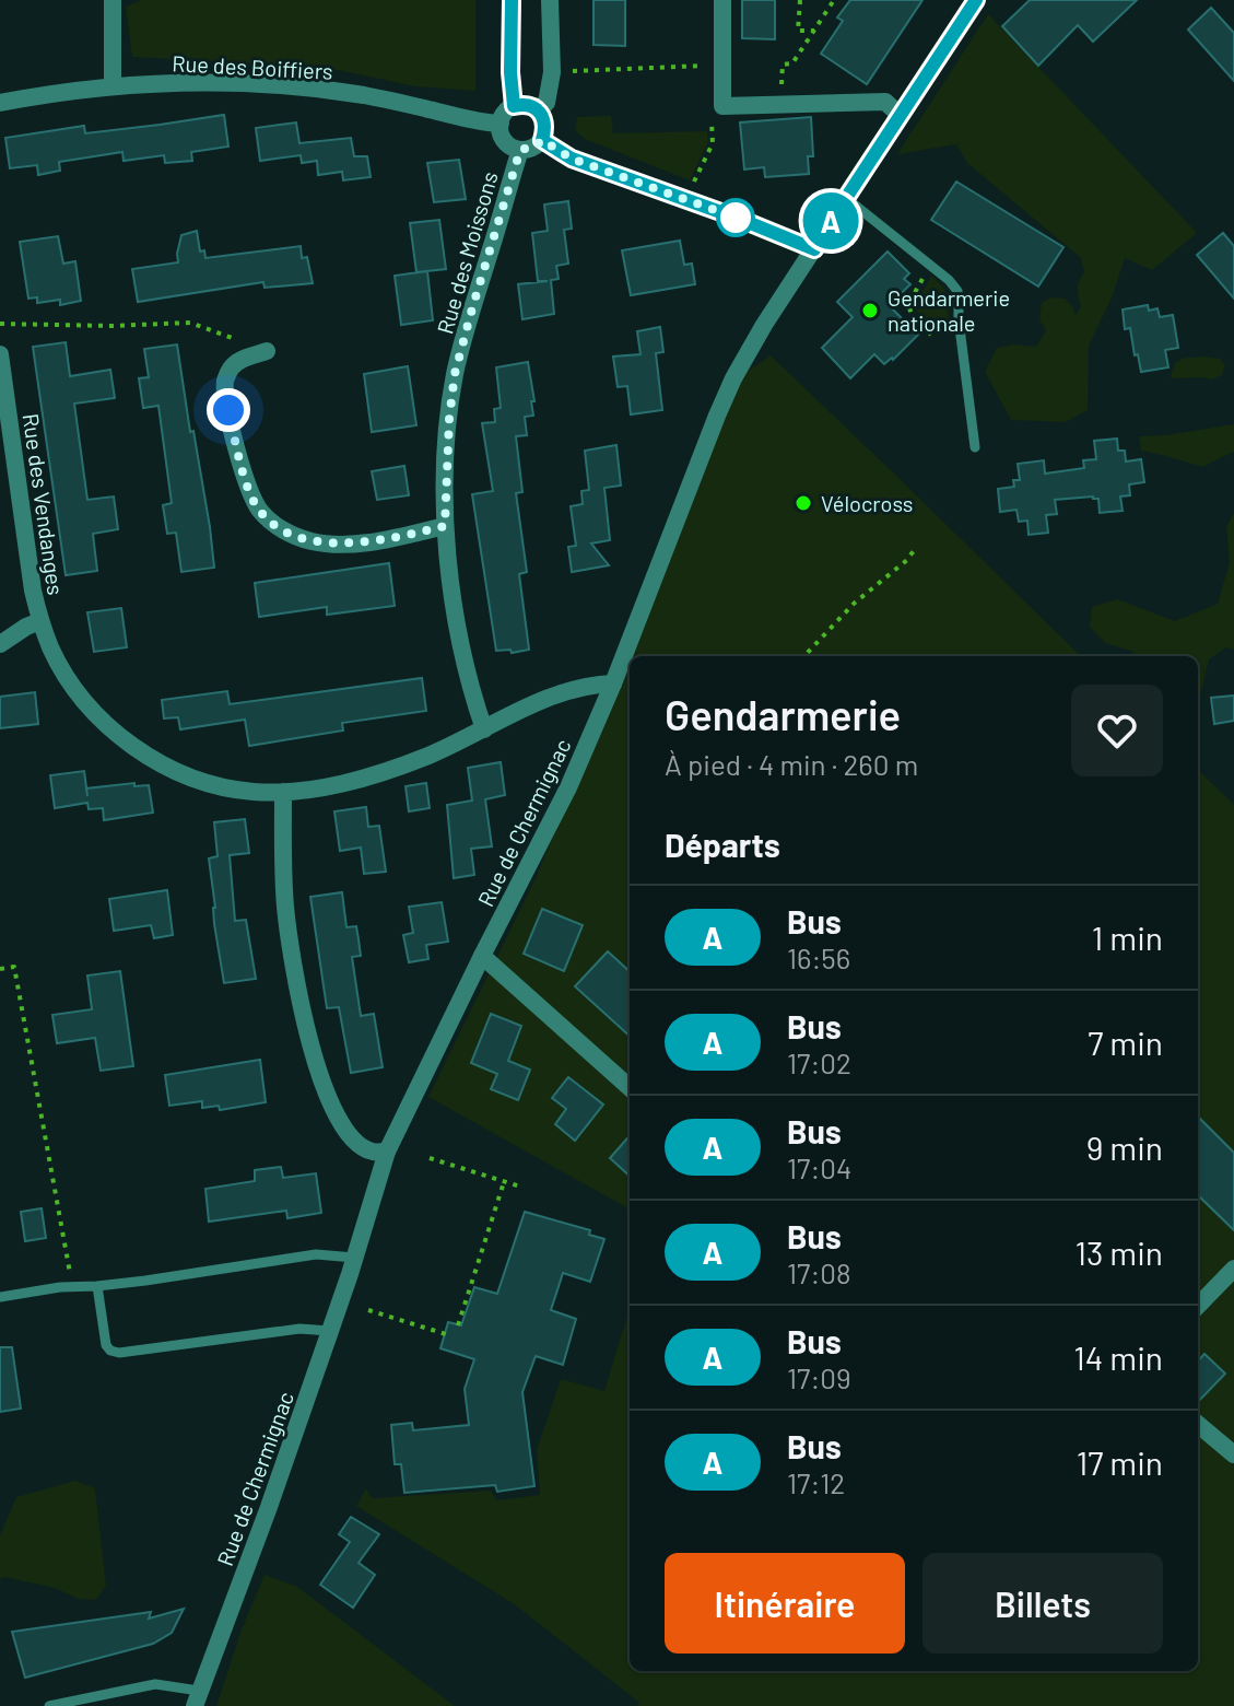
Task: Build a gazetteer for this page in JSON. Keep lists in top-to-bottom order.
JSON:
{
  "streets": {
    "street": [
      "Rue des Boiffiers",
      "Rue des Moissons",
      "Rue des Vendanges",
      "Rue de Chermignac"
    ]
  },
  "crossings": [
    ["Rue des Boiffiers", "Rue des Moissons"],
    ["Rue des Moissons", "Rue des Vendanges"],
    ["Rue des Vendanges", "Rue de Chermignac"]
  ],
  "places": ["Gendarmerie nationale", "Vélocross"],
  "lines": ["bus line A"],
  "page": {
    "on_map": "A",
    "heading": [
      ["Gendarmerie", "À pied · 4 min · 260 m"],
      "Départs"
    ],
    "list": [
      {
        "mark": "A",
        "name": "Bus",
        "note": "16:56",
        "value": "1 min"
      },
      {
        "mark": "A",
        "name": "Bus",
        "note": "17:02",
        "value": "7 min"
      },
      {
        "mark": "A",
        "name": "Bus",
        "note": "17:04",
        "value": "9 min"
      },
      {
        "mark": "A",
        "name": "Bus",
        "note": "17:08",
        "value": "13 min"
      },
      {
        "mark": "A",
        "name": "Bus",
        "note": "17:09",
        "value": "14 min"
      },
      {
        "mark": "A",
        "name": "Bus",
        "note": "17:12",
        "value": "17 min"
      }
    ],
    "buttons": ["Itinéraire", "Billets"]
  }
}
